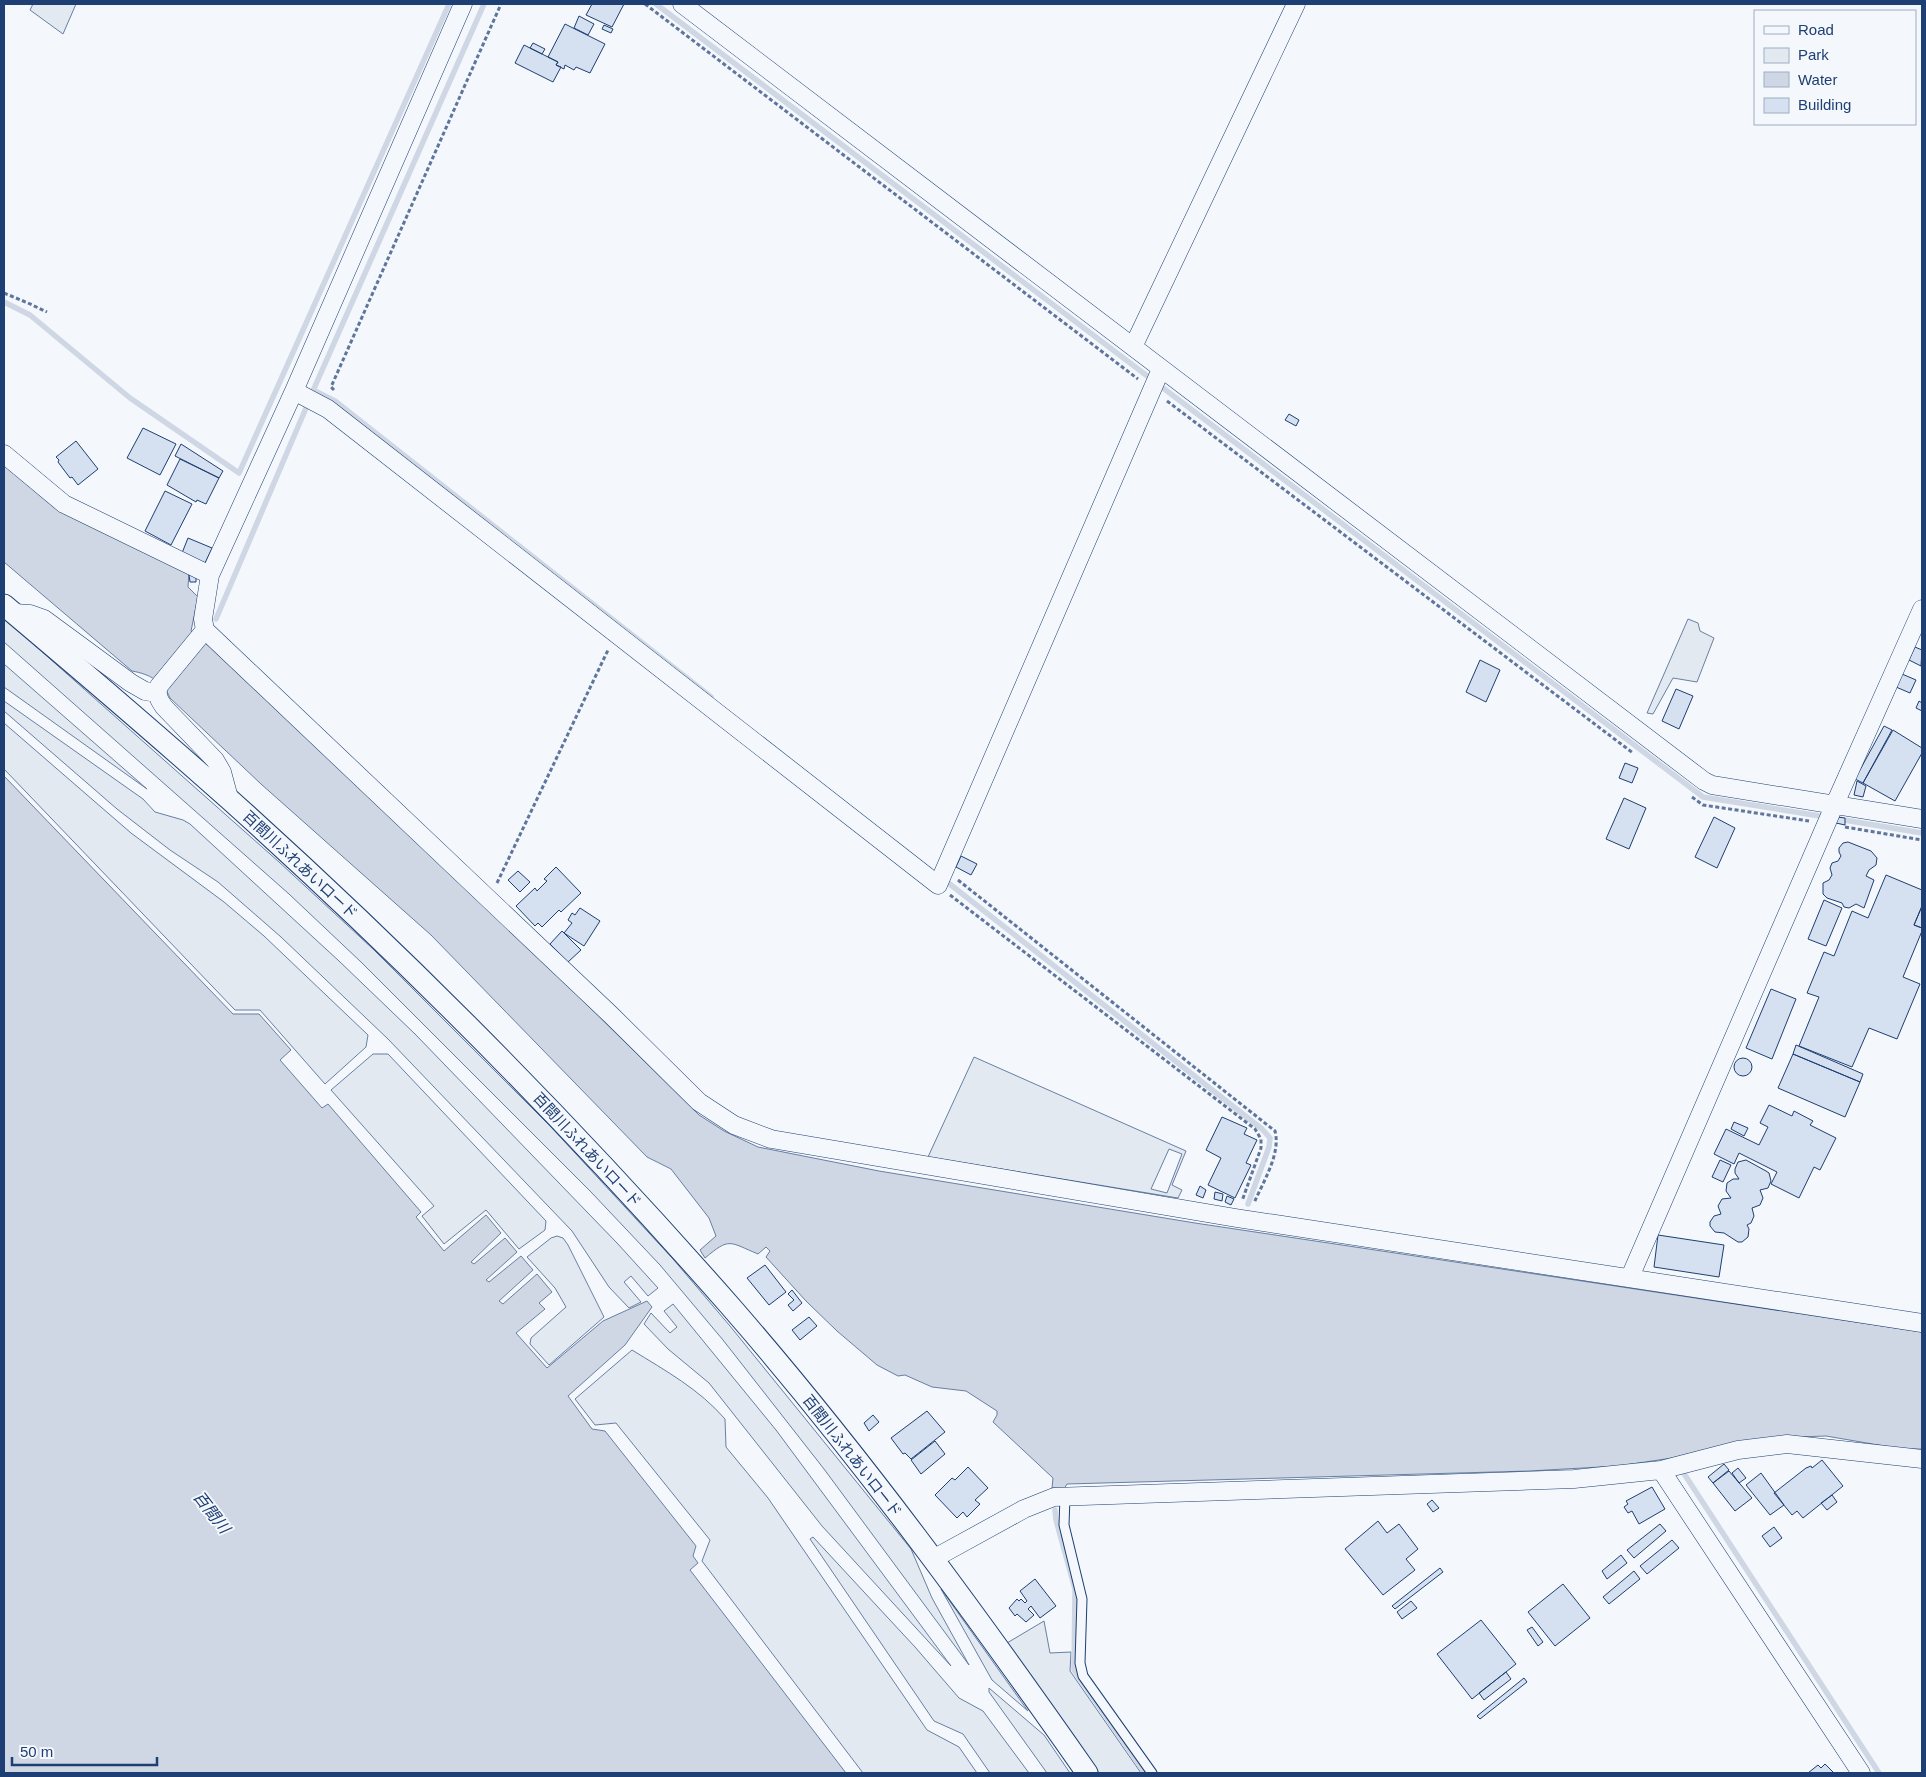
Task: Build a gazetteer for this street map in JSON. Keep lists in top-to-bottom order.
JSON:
{
  "streets": {
    "street": ["百間川ふれあいロード"]
  },
  "water": ["百間川"],
  "legend": [
    "Road",
    "Park",
    "Water",
    "Building"
  ],
  "scale_bar": "50 m"
}
